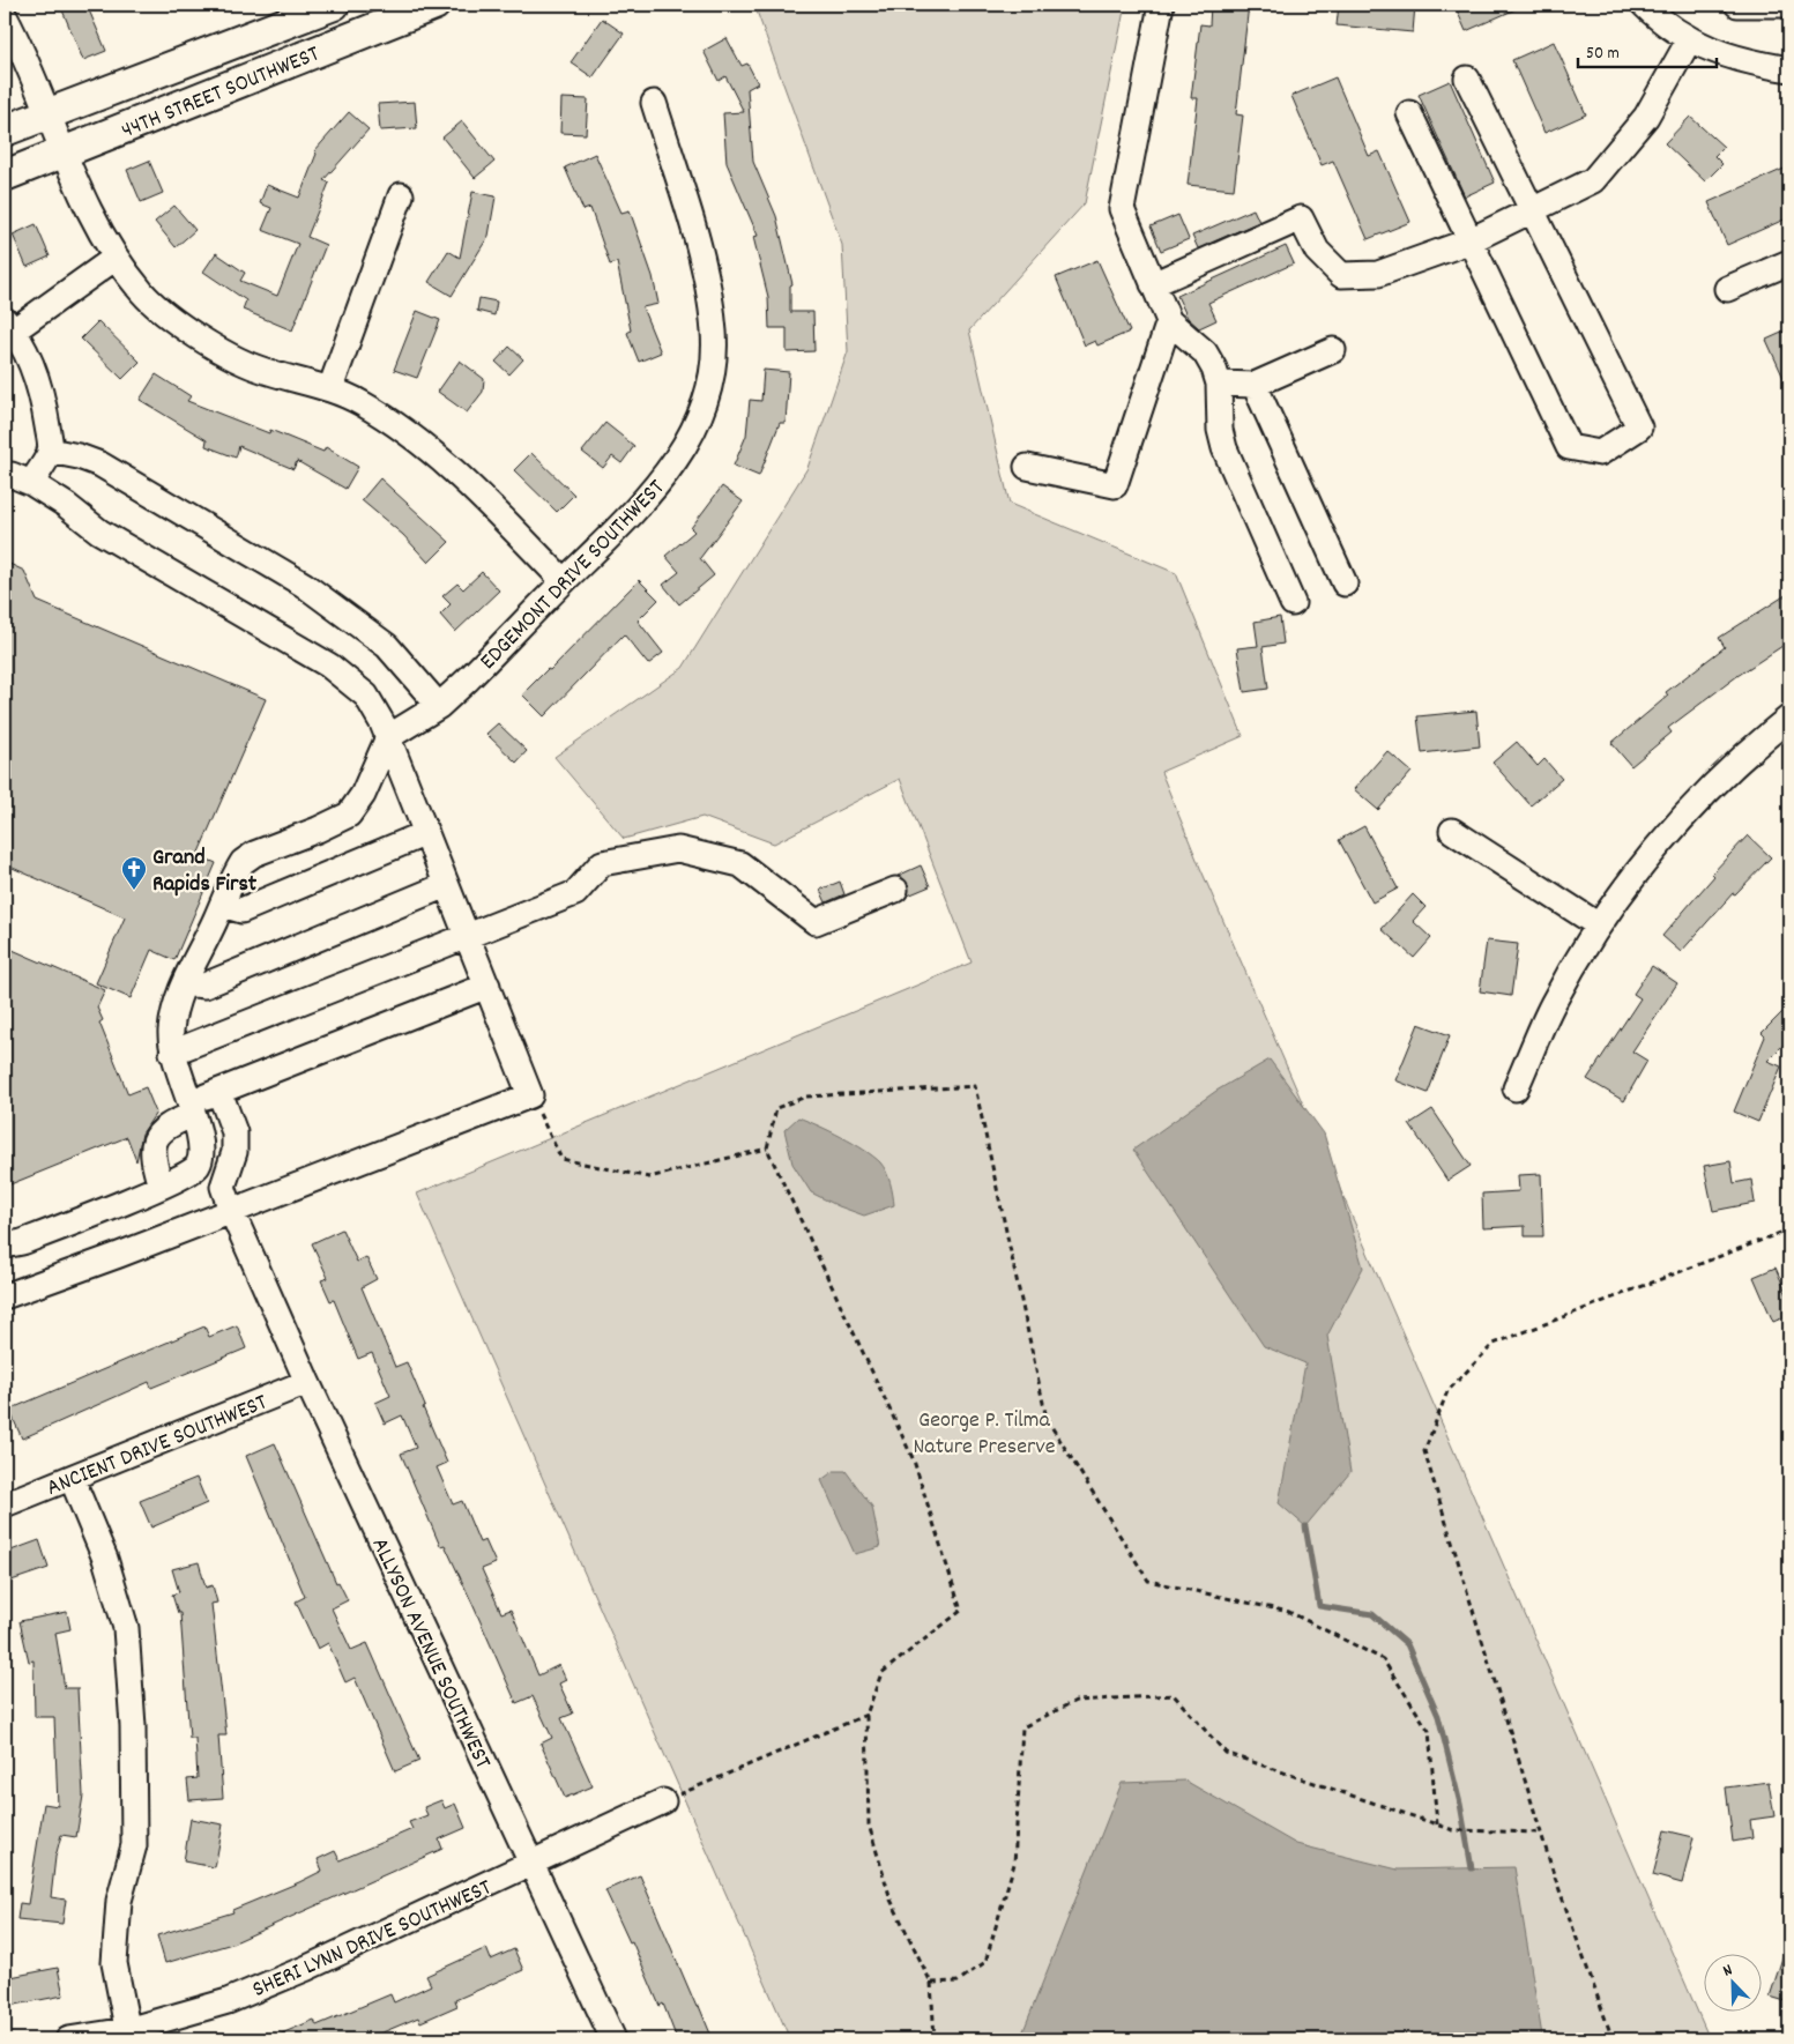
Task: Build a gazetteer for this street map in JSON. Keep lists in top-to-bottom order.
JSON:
{
  "streets": {
    "main road": ["44TH STREET SOUTHWEST"],
    "street": [
      "EDGEMONT DRIVE SOUTHWEST",
      "ANCIENT DRIVE SOUTHWEST",
      "ALLYSON AVENUE SOUTHWEST",
      "SHERI LYNN DRIVE SOUTHWEST"
    ]
  },
  "crossings": [
    ["ANCIENT DRIVE SOUTHWEST", "ALLYSON AVENUE SOUTHWEST"],
    ["ALLYSON AVENUE SOUTHWEST", "SHERI LYNN DRIVE SOUTHWEST"]
  ],
  "parks": ["George P. Tilma Nature Preserve"],
  "places": {
    "church": ["Grand Rapids First"]
  },
  "scale_bar": "50 m",
  "north": "top left"
}
